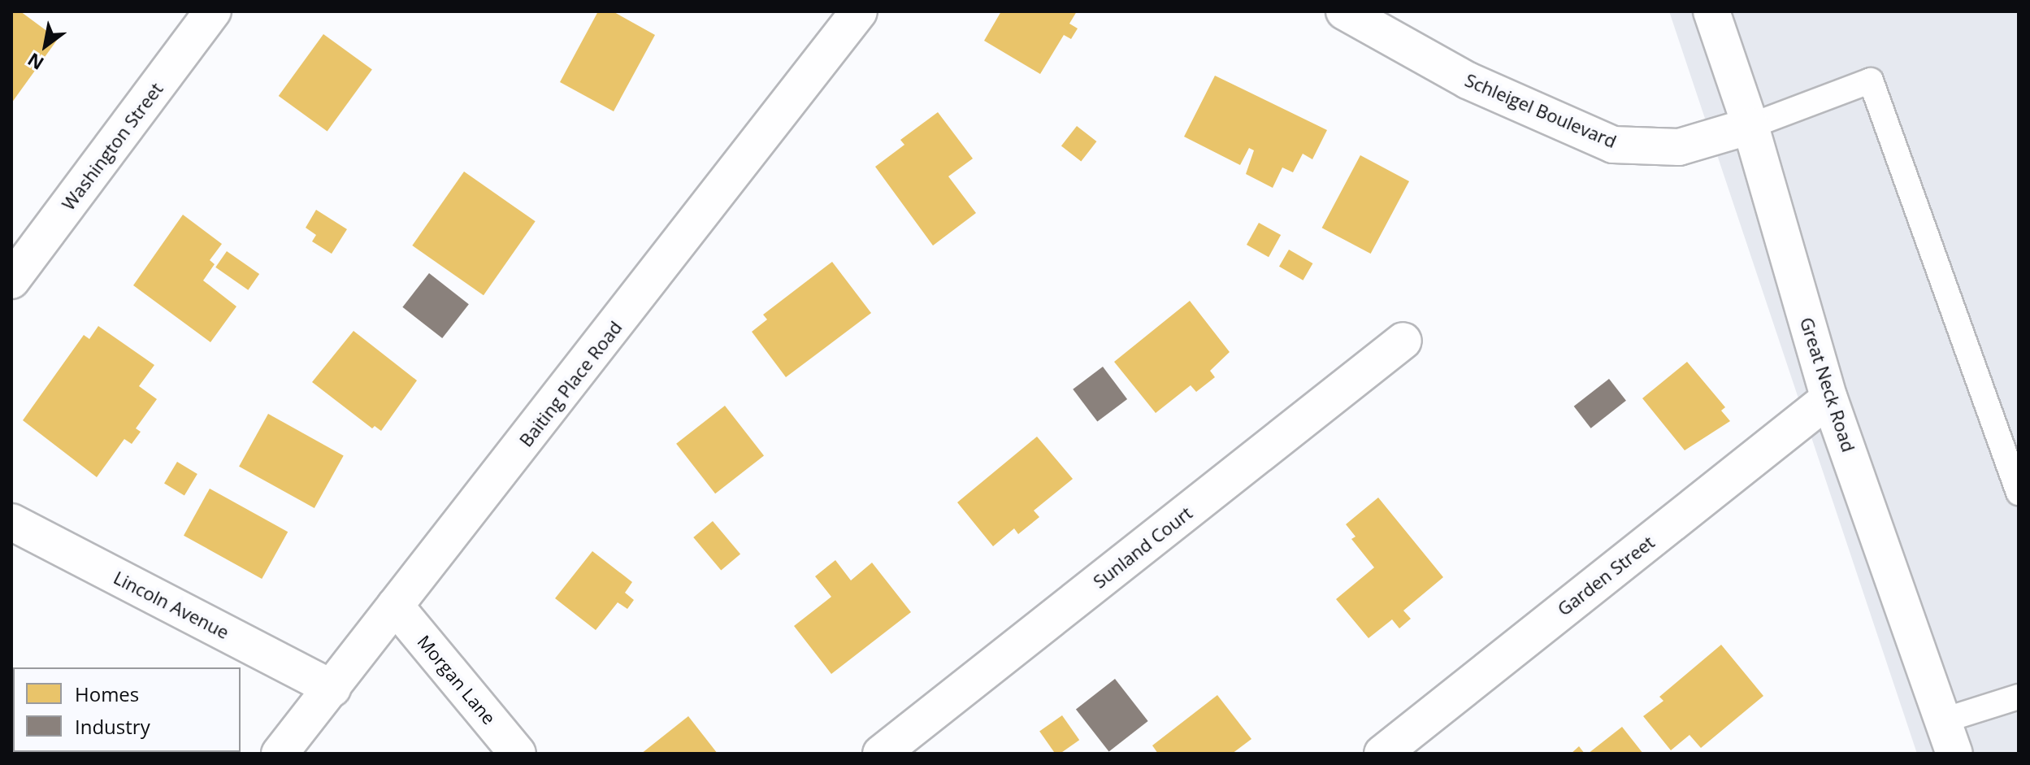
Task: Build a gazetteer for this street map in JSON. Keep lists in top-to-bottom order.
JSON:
{
  "streets": {
    "street": [
      "Schleigel Boulevard",
      "Washington Street",
      "Baiting Place Road",
      "Great Neck Road",
      "Sunland Court",
      "Garden Street",
      "Lincoln Avenue",
      "Morgan Lane"
    ]
  },
  "crossings": [
    ["Schleigel Boulevard", "Great Neck Road"],
    ["Baiting Place Road", "Lincoln Avenue"],
    ["Baiting Place Road", "Morgan Lane"],
    ["Great Neck Road", "Garden Street"]
  ],
  "legend": ["Homes", "Industry"],
  "north": "bottom left"
}
